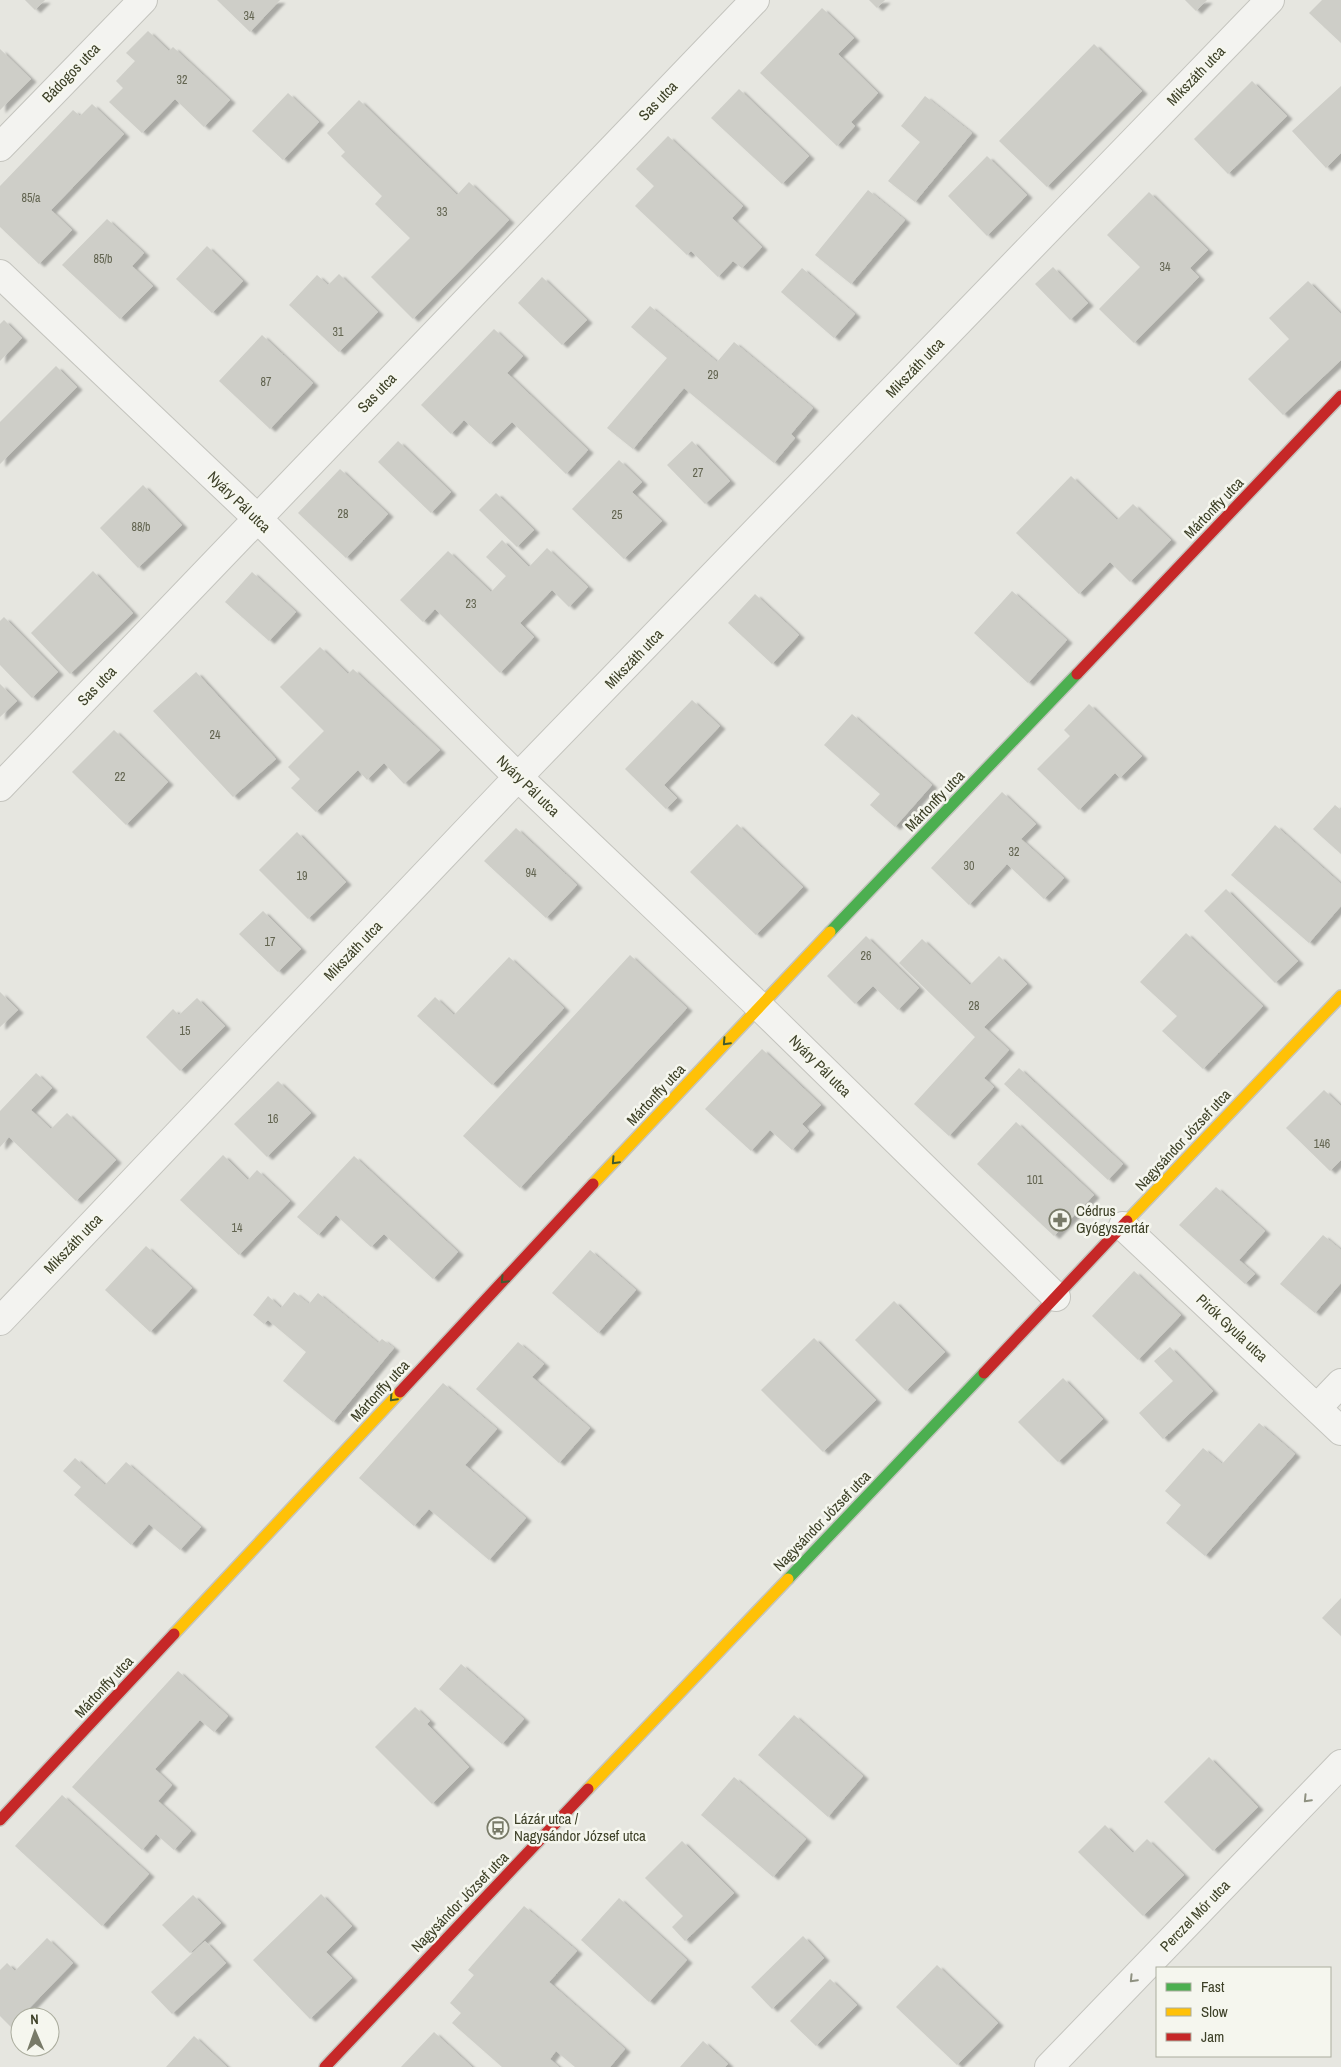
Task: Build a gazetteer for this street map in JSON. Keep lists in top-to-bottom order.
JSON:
{
  "streets": {
    "street": [
      "Bádogos utca",
      "Mikszáth utca",
      "Sas utca",
      "Nyáry Pál utca",
      "Mártonffy utca",
      "Nagysándor József utca",
      "Pirók Gyula utca",
      "Perczel Mór utca"
    ]
  },
  "crossings": [
    ["Mikszáth utca", "Nyáry Pál utca"],
    ["Sas utca", "Nyáry Pál utca"],
    ["Nyáry Pál utca", "Mártonffy utca"],
    ["Nyáry Pál utca", "Nagysándor József utca"],
    ["Nagysándor József utca", "Pirók Gyula utca"]
  ],
  "one_way": ["Mártonffy utca", "Perczel Mór utca"],
  "places": {
    "pharmacy": ["Cédrus Gyógyszertár"],
    "bus stop": ["Lázár utca / Nagysándor József utca"]
  },
  "house_numbers": [
    "34",
    "32",
    "85/a",
    "33",
    "85/b",
    "34",
    "31",
    "29",
    "87",
    "27",
    "28",
    "25",
    "88/b",
    "23",
    "24",
    "22",
    "32",
    "30",
    "94",
    "19",
    "17",
    "26",
    "28",
    "15",
    "16",
    "146",
    "101",
    "14"
  ],
  "legend": ["Fast", "Slow", "Jam"],
  "north": "top"
}
